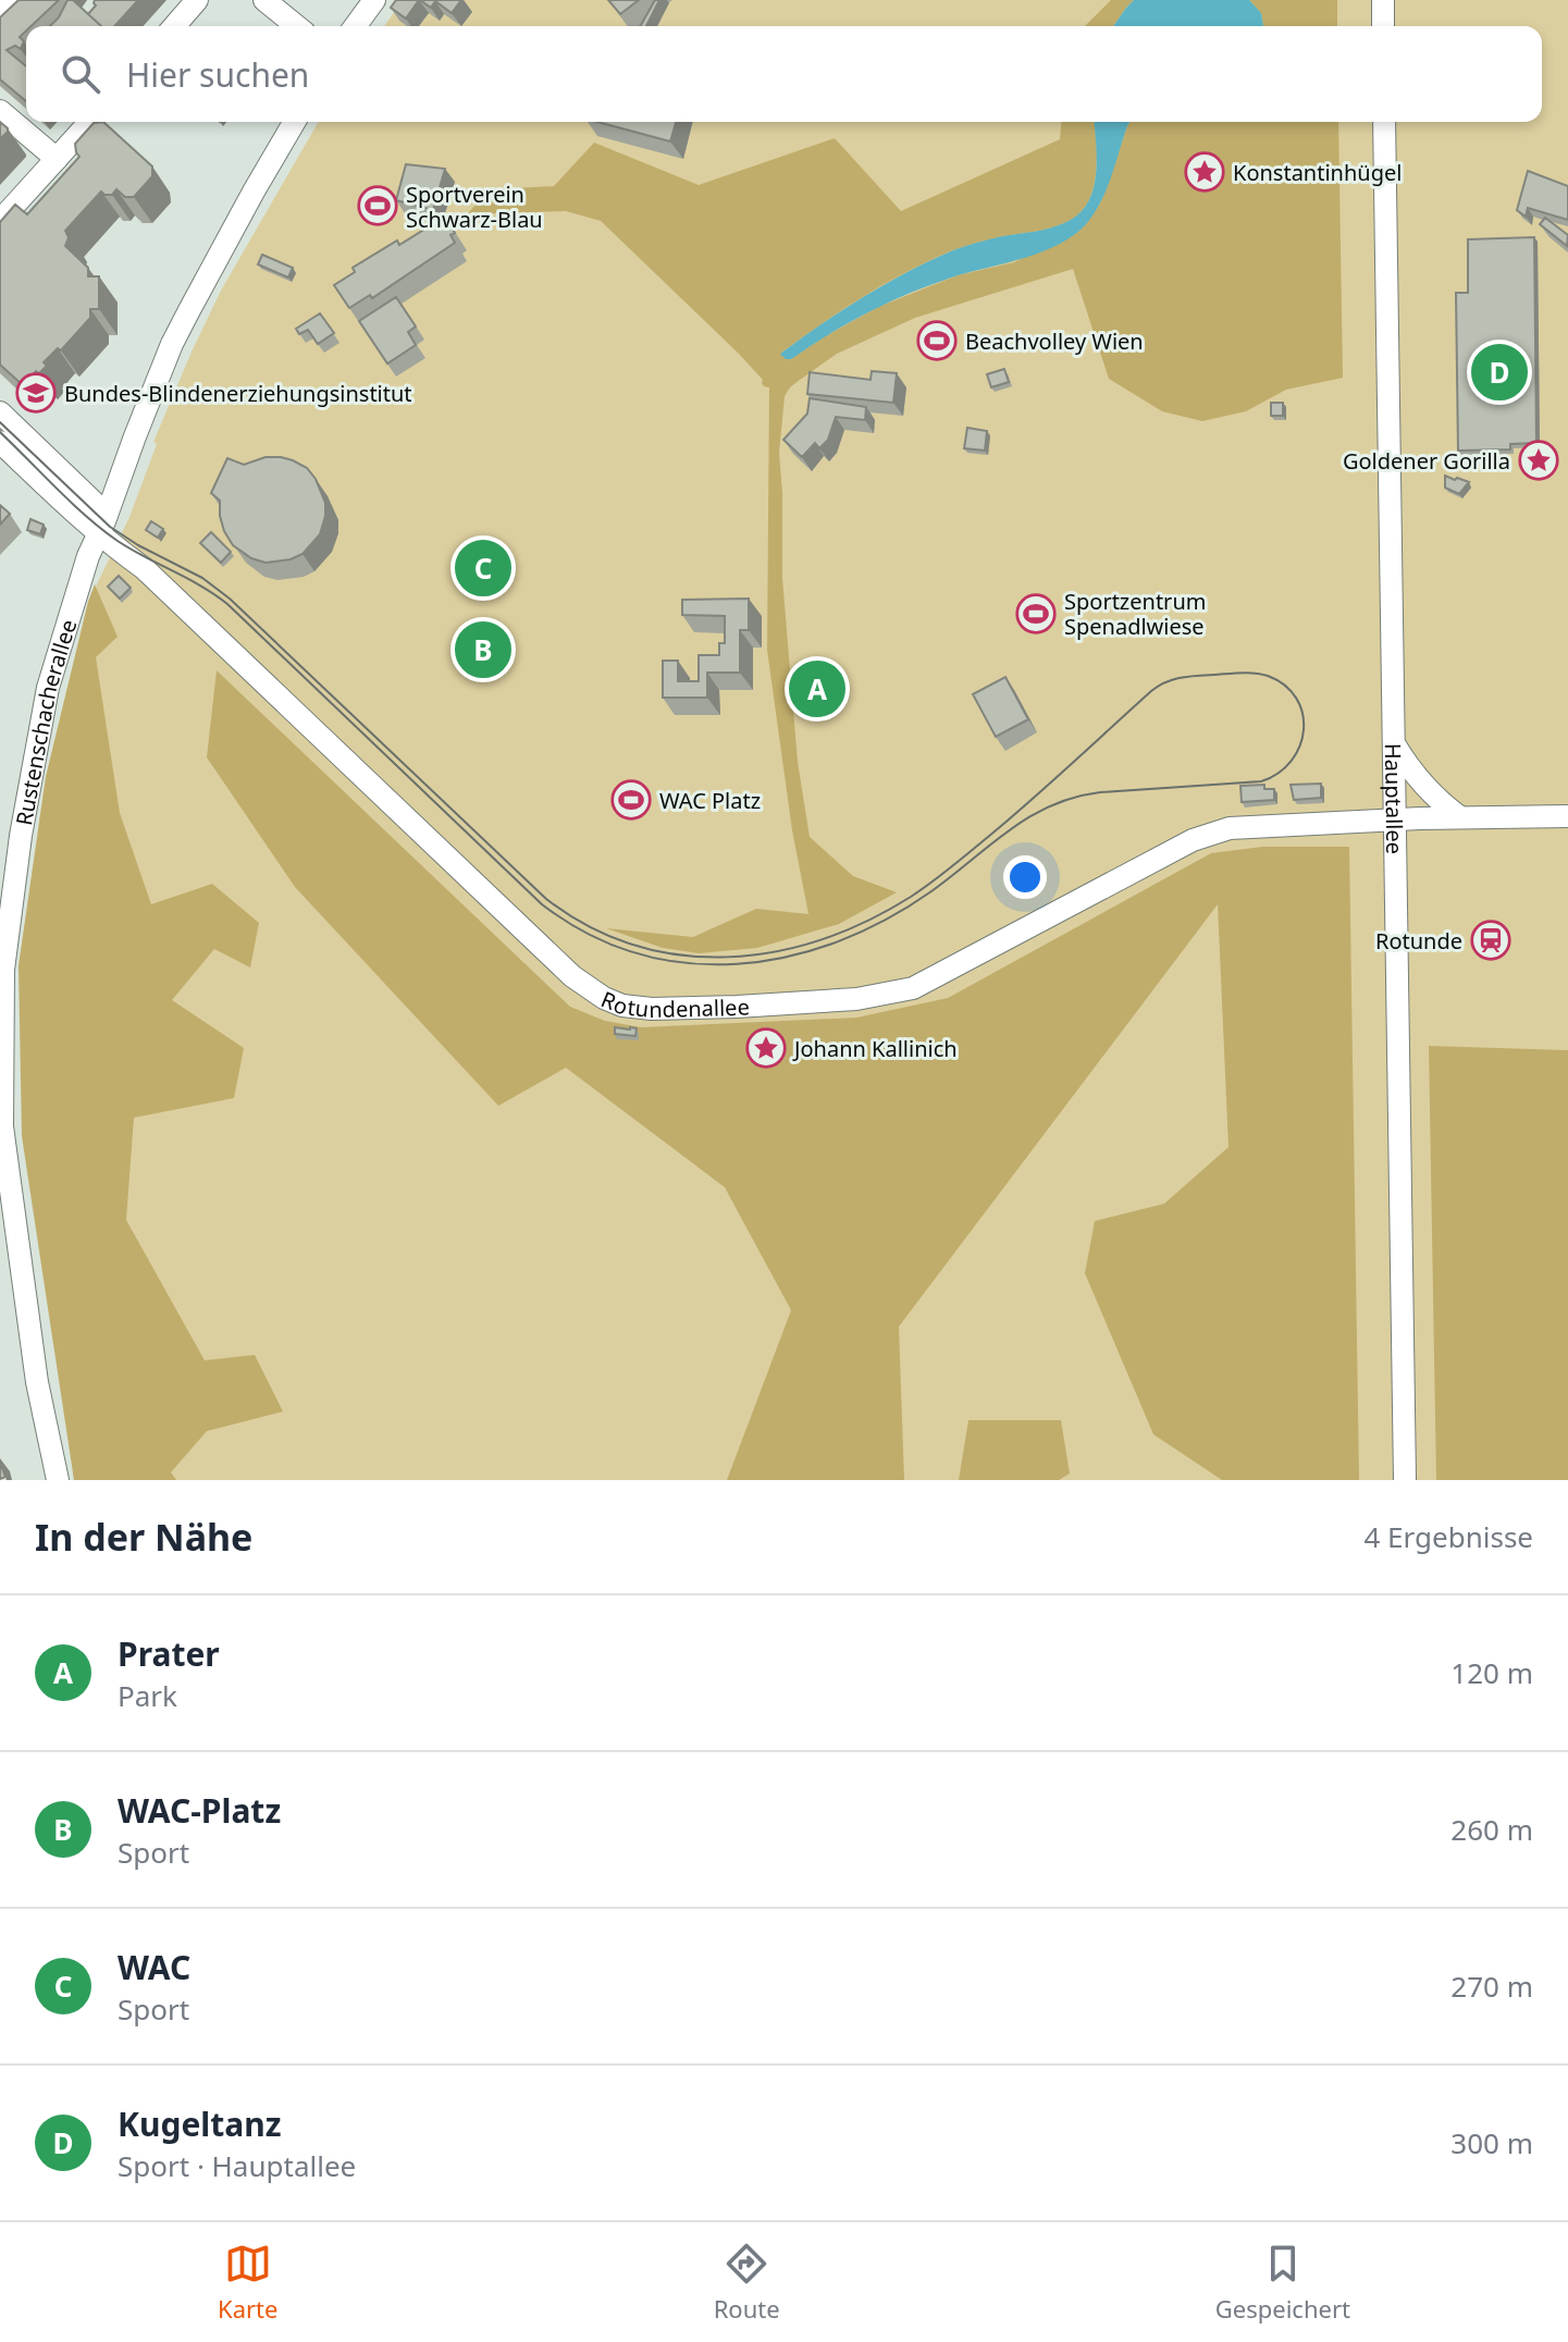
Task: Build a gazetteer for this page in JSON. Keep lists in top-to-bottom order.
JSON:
{
  "streets": {
    "street": ["Rustenschacherallee", "Hauptallee", "Rotundenallee"]
  },
  "crossings": [
    ["Rustenschacherallee", "Rotundenallee"],
    ["Hauptallee", "Rotundenallee"]
  ],
  "places": {
    "place": ["Konstantinhügel", "Goldener Gorilla", "Johann Kallinich"],
    "sports": [
      "Sportverein Schwarz-Blau",
      "Beachvolley Wien",
      "Sportzentrum Spenadlwiese",
      "WAC Platz"
    ],
    "school or university": ["Bundes-Blindenerziehungsinstitut"],
    "station": ["Rotunde"]
  },
  "page": {
    "search": "Hier suchen",
    "pins": [
      "D",
      "C",
      "B",
      "A"
    ],
    "heading": ["In der Nähe", "4 Ergebnisse"],
    "list": [
      {
        "mark": "A",
        "name": "Prater",
        "note": "Park",
        "value": "120 m"
      },
      {
        "mark": "B",
        "name": "WAC-Platz",
        "note": "Sport",
        "value": "260 m"
      },
      {
        "mark": "C",
        "name": "WAC",
        "note": "Sport",
        "value": "270 m"
      },
      {
        "mark": "D",
        "name": "Kugeltanz",
        "note": "Sport · Hauptallee",
        "value": "300 m"
      }
    ],
    "nav": ["Karte", "Route", "Gespeichert"]
  }
}
